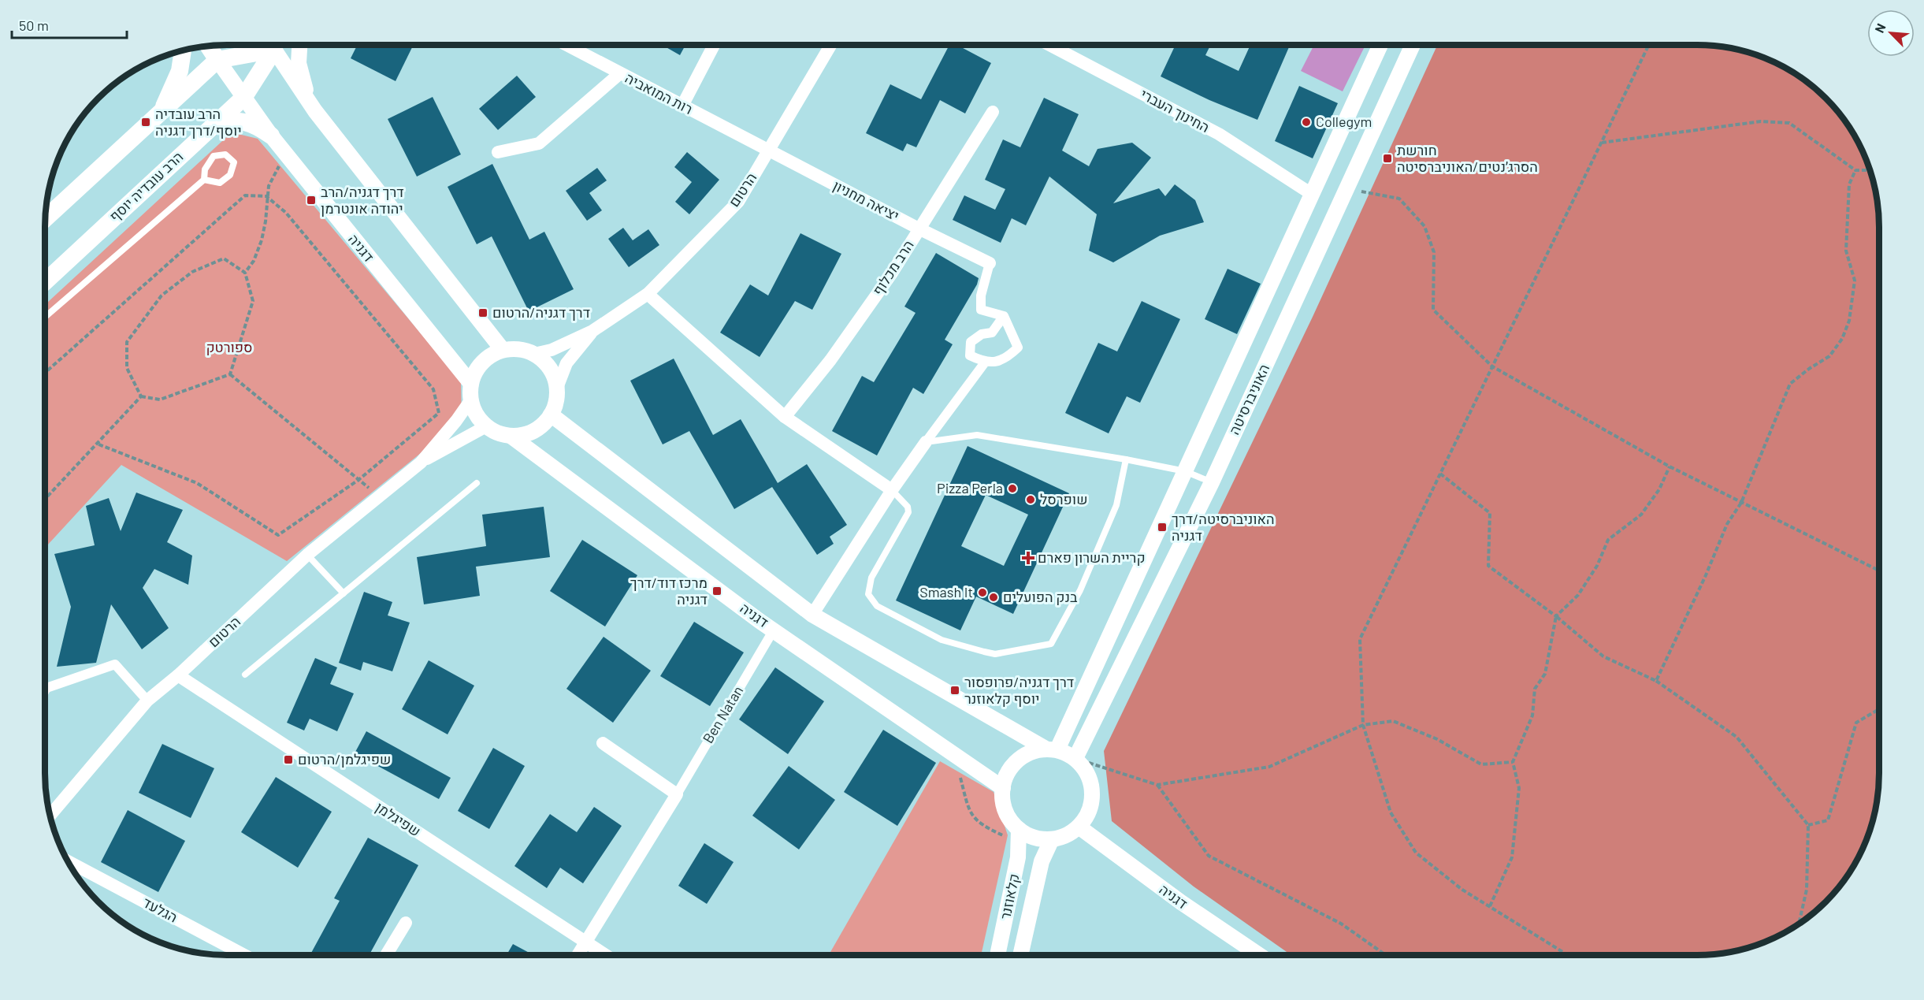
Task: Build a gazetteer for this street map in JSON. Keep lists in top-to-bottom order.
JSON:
{
  "streets": {
    "main road": ["הרב עובדיה יוסף", "דגניה"],
    "street": [
      "רות המואביה",
      "החינוך העברי",
      "הרטום",
      "יציאה מחניון",
      "הרב מכלוף",
      "האוניברסיטה",
      "Ben Natan",
      "שפיגלמן",
      "קלאוזנר",
      "הגלעד"
    ]
  },
  "crossings": [
    ["רות המואביה", "הרטום"],
    ["רות המואביה", "יציאה מחניון"],
    ["החינוך העברי", "האוניברסיטה"],
    ["הרב עובדיה יוסף", "דגניה"],
    ["הרטום", "יציאה מחניון"],
    ["הרטום", "דגניה"],
    ["הרטום", "שפיגלמן"],
    ["יציאה מחניון", "הרב מכלוף"],
    ["דגניה", "האוניברסיטה"],
    ["דגניה", "קלאוזנר"],
    ["האוניברסיטה", "קלאוזנר"],
    ["Ben Natan", "שפיגלמן"]
  ],
  "parks": ["ספורטק"],
  "places": {
    "transit": [
      "הרב עובדיה יוסף/דרך דגניה",
      "חורשת הסרג׳נטים/האוניברסיטה",
      "דרך דגניה/הרב יהודה אונטרמן",
      "דרך דגניה/הרטום",
      "האוניברסיטה/דרך דגניה",
      "מרכז דוד/דרך דגניה",
      "דרך דגניה/פרופסור יוסף קלאוזנר",
      "שפיגלמן/הרטום"
    ],
    "other": [
      "Collegym",
      "Pizza Perla",
      "שופרסל",
      "Smash It",
      "בנק הפועלים"
    ],
    "health": ["קריית השרון פארם"]
  },
  "scale_bar": "50 m",
  "north": "top left"
}
